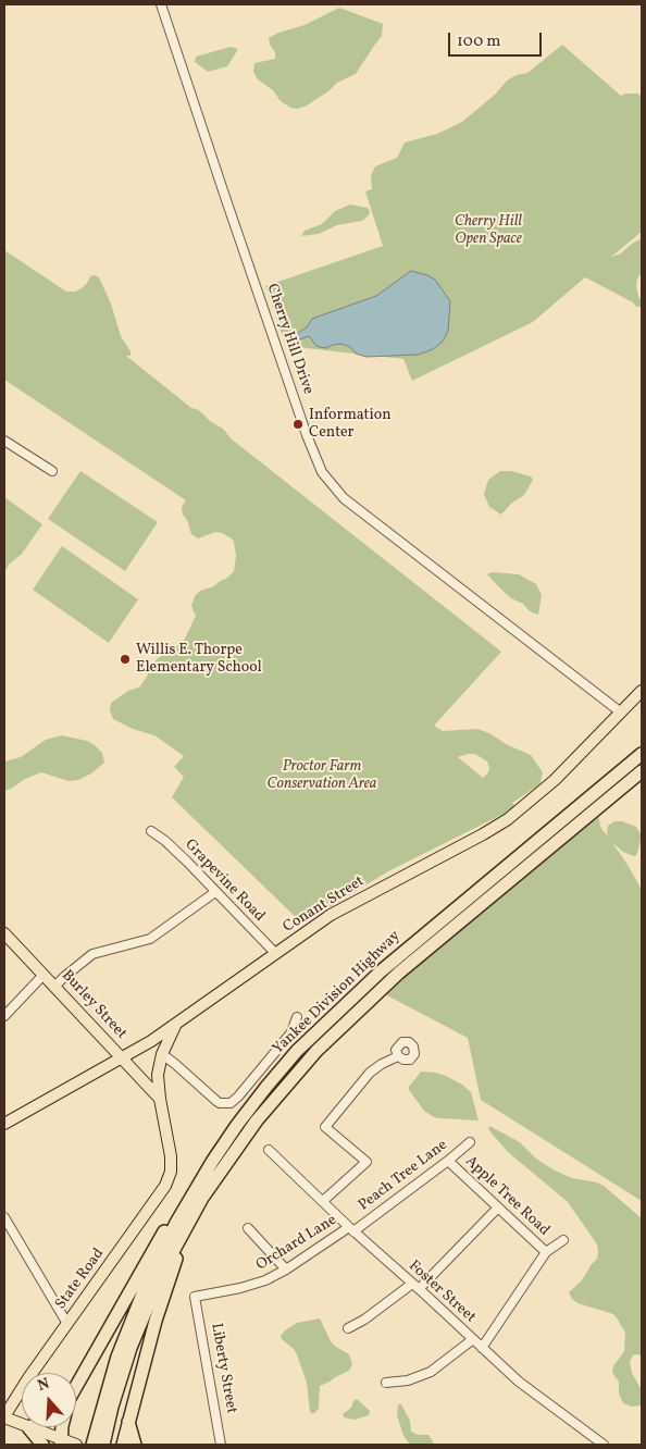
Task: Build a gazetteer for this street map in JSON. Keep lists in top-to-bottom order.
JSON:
{
  "streets": {
    "highway": ["Yankee Division Highway"],
    "main road": ["Conant Street", "Burley Street", "State Road"],
    "street": [
      "Cherry Hill Drive",
      "Grapevine Road",
      "Peach Tree Lane",
      "Apple Tree Road",
      "Orchard Lane",
      "Foster Street",
      "Liberty Street"
    ]
  },
  "crossings": [
    ["Cherry Hill Drive", "Conant Street"],
    ["Grapevine Road", "Conant Street"],
    ["Conant Street", "Burley Street"],
    ["Burley Street", "State Road"],
    ["Peach Tree Lane", "Apple Tree Road"],
    ["Peach Tree Lane", "Orchard Lane"],
    ["Peach Tree Lane", "Foster Street"],
    ["Orchard Lane", "Foster Street"],
    ["Orchard Lane", "Liberty Street"]
  ],
  "parks": ["Cherry Hill Open Space", "Proctor Farm Conservation Area"],
  "places": ["Information Center", "Willis E. Thorpe Elementary School"],
  "scale_bar": "100 m",
  "north": "top"
}
